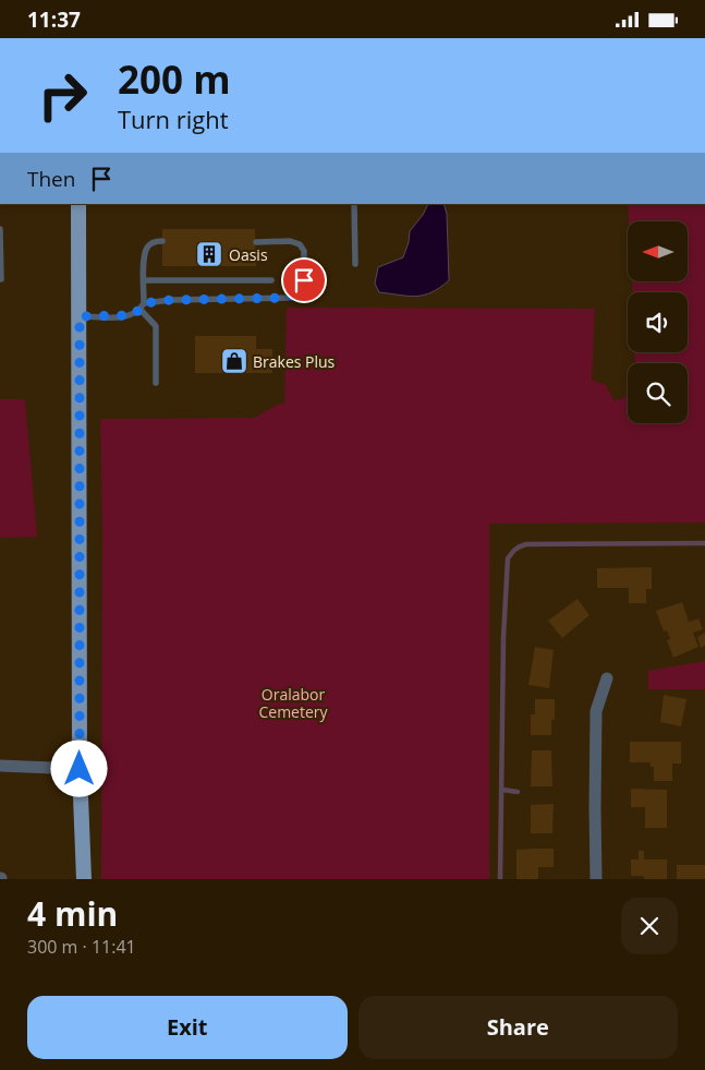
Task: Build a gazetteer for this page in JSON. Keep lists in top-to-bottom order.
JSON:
{
  "parks": ["Oralabor Cemetery"],
  "places": {
    "building": ["Oasis"],
    "shop": ["Brakes Plus"]
  },
  "north": "left",
  "page": {
    "status": "11:37",
    "turn": ["200 m", "Turn right"],
    "then": "Then",
    "heading": ["4 min", "300 m · 11:41"],
    "buttons": ["Exit", "Share"]
  }
}
